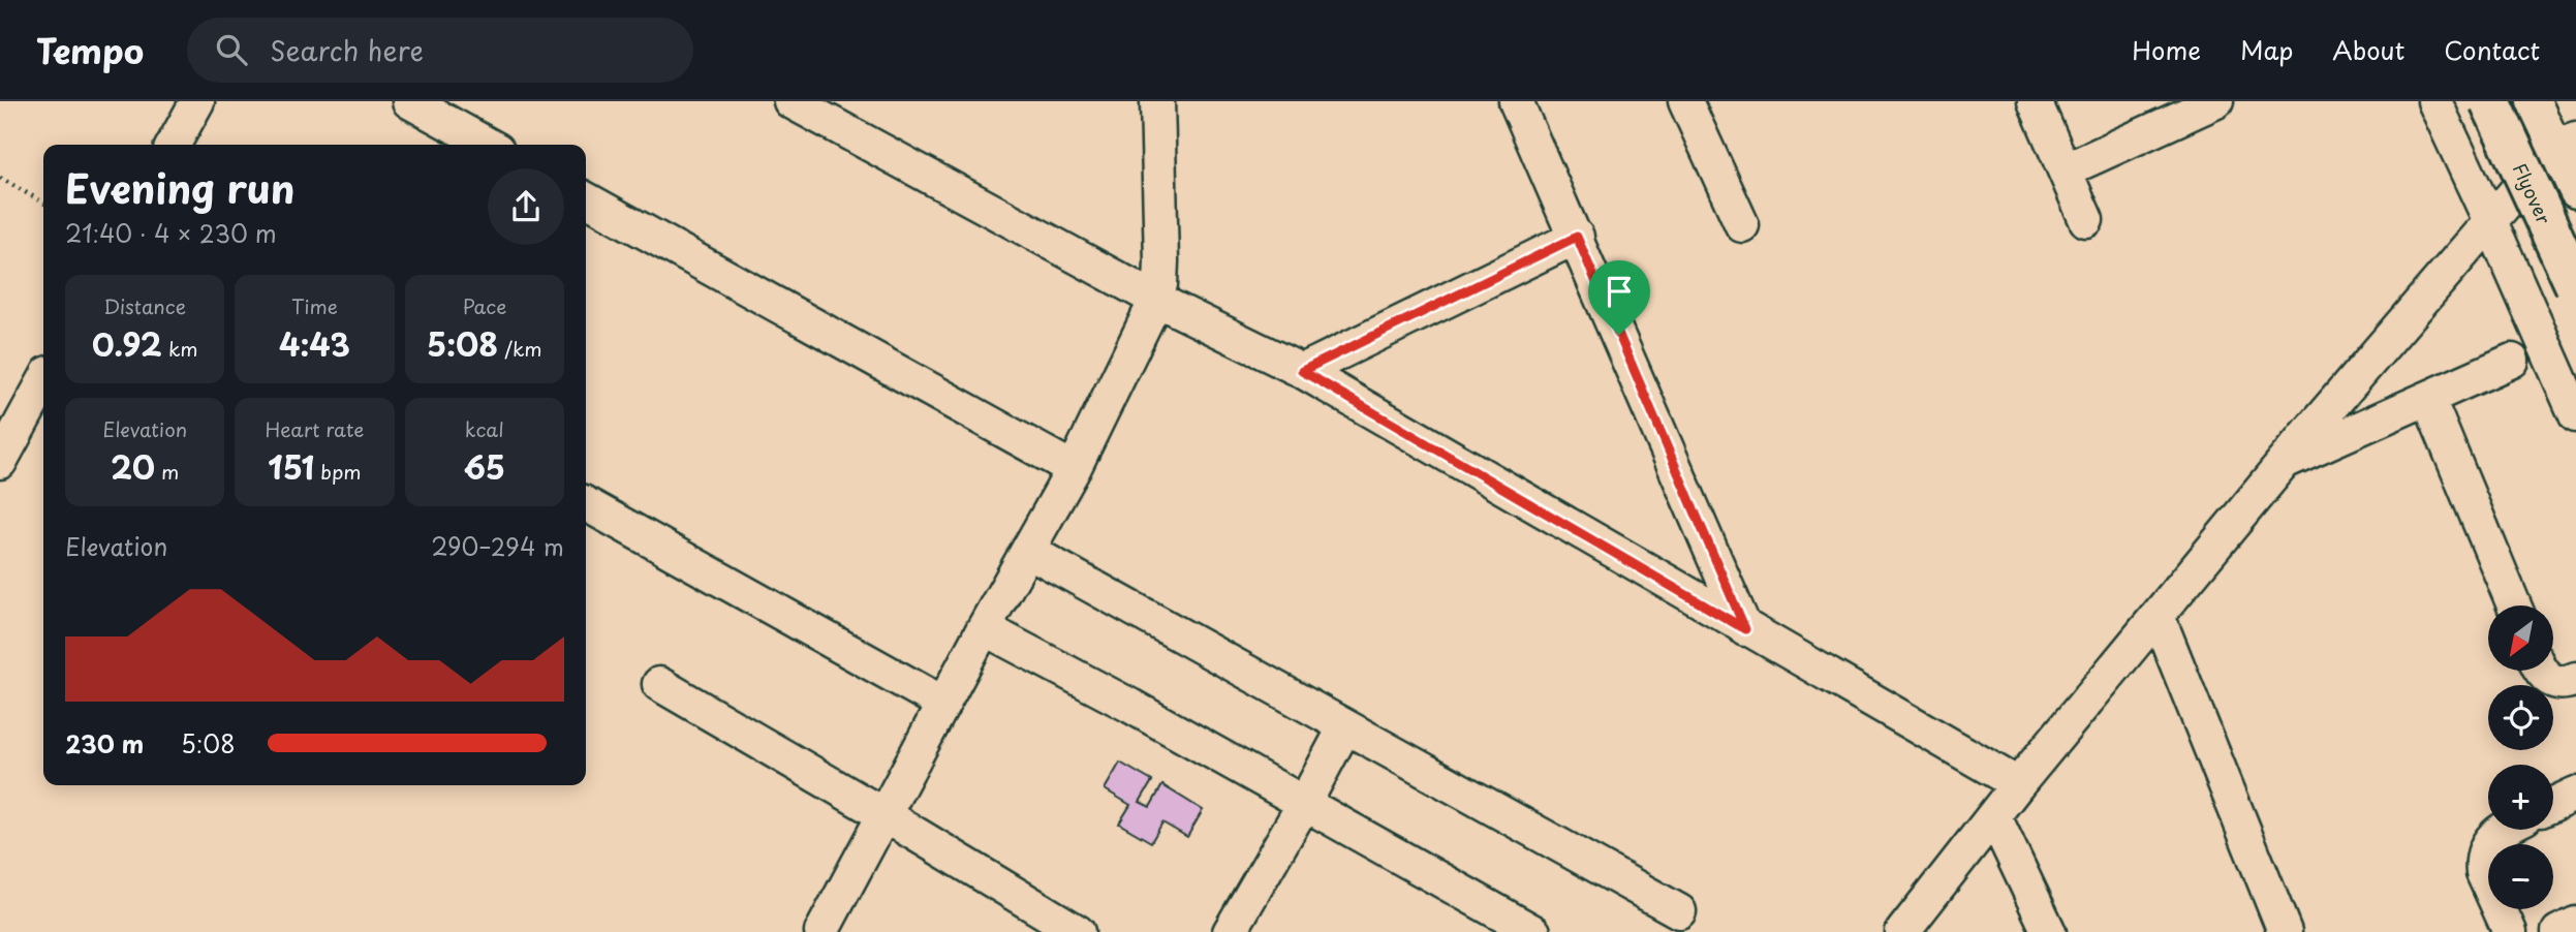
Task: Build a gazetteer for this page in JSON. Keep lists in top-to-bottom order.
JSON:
{
  "streets": {
    "main road": ["Flyover"]
  },
  "north": "bottom left",
  "page": {
    "header": "Tempo",
    "search": "Search here",
    "nav": [
      "Home",
      "Map",
      "About",
      "Contact"
    ],
    "heading": ["Evening run", "21:40 · 4 × 230 m"],
    "stats": [
      ["Distance", "0.92 km"],
      ["Time", "4:43"],
      ["Pace", "5:08 /km"],
      ["Elevation", "20 m"],
      ["Heart rate", "151 bpm"],
      ["kcal", "65"]
    ],
    "chart": ["Elevation", "290–294 m"],
    "map_buttons": ["+", "−"],
    "list": [
      {
        "name": "230 m",
        "note": "5:08"
      }
    ]
  }
}
